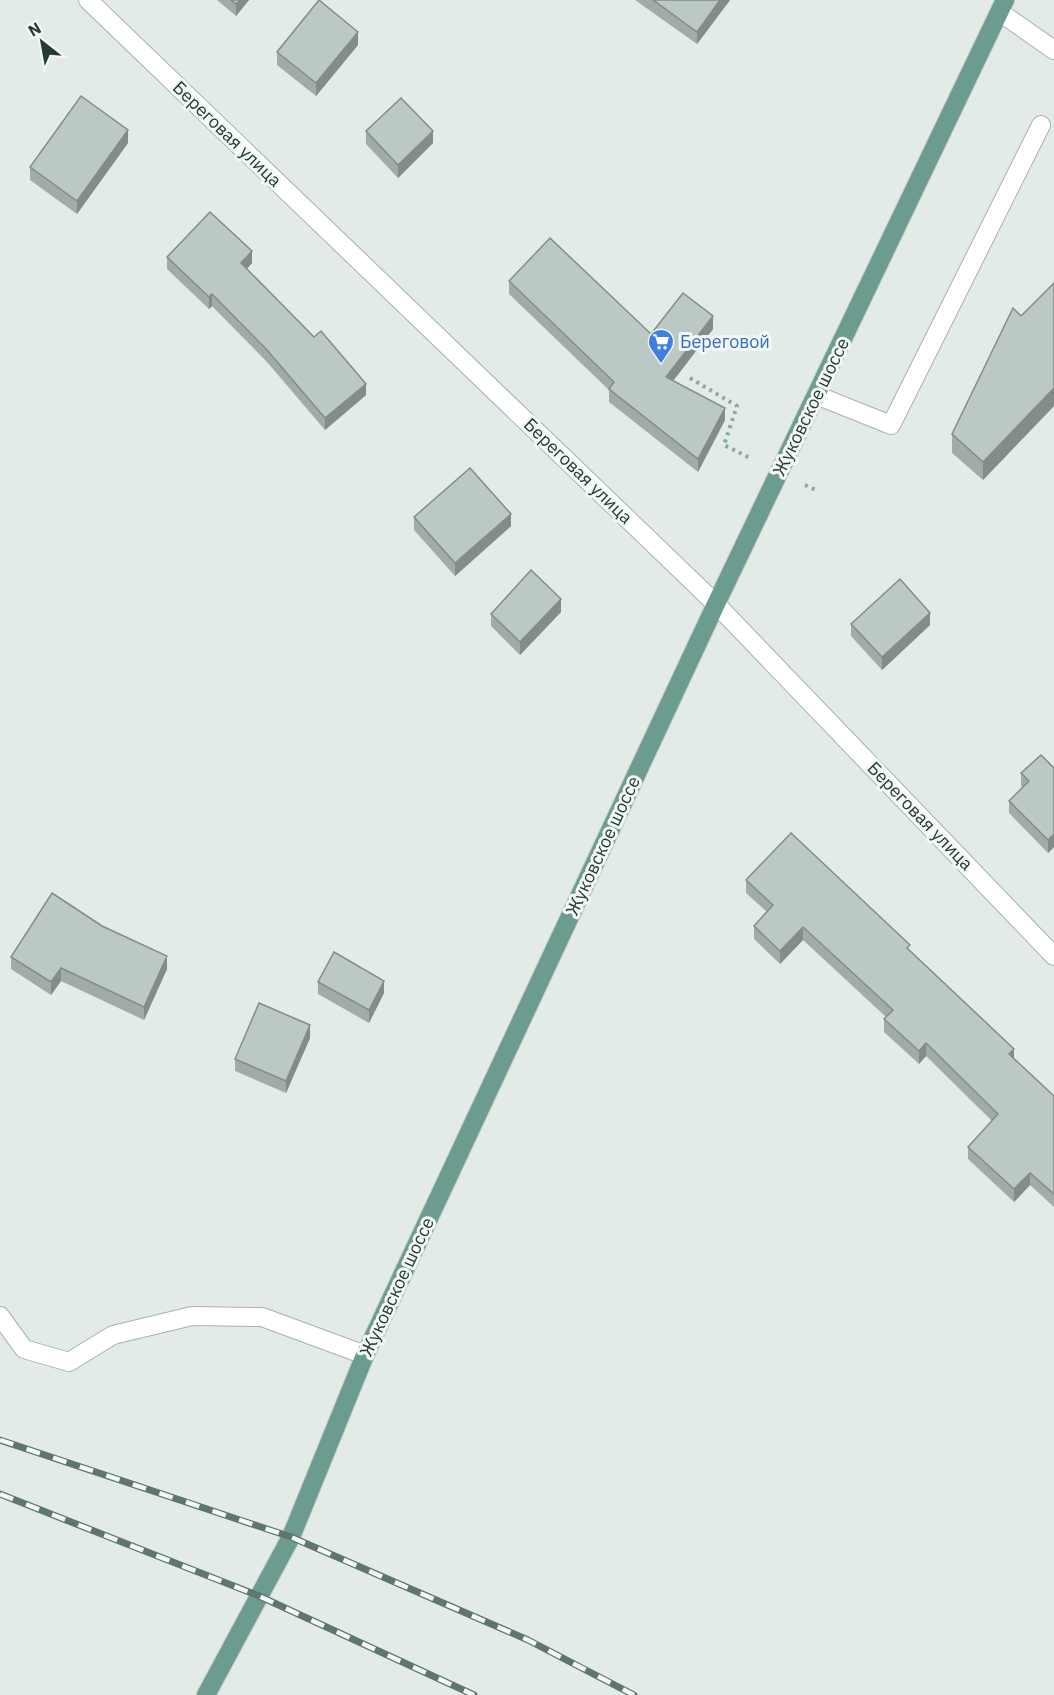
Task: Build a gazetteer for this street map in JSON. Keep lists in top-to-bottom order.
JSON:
{
  "streets": {
    "main road": ["Жуковское шоссе"],
    "street": ["Береговая улица"]
  },
  "crossings": [
    ["Береговая улица", "Жуковское шоссе"]
  ],
  "places": {
    "supermarket": ["Береговой"]
  },
  "north": "top left"
}
